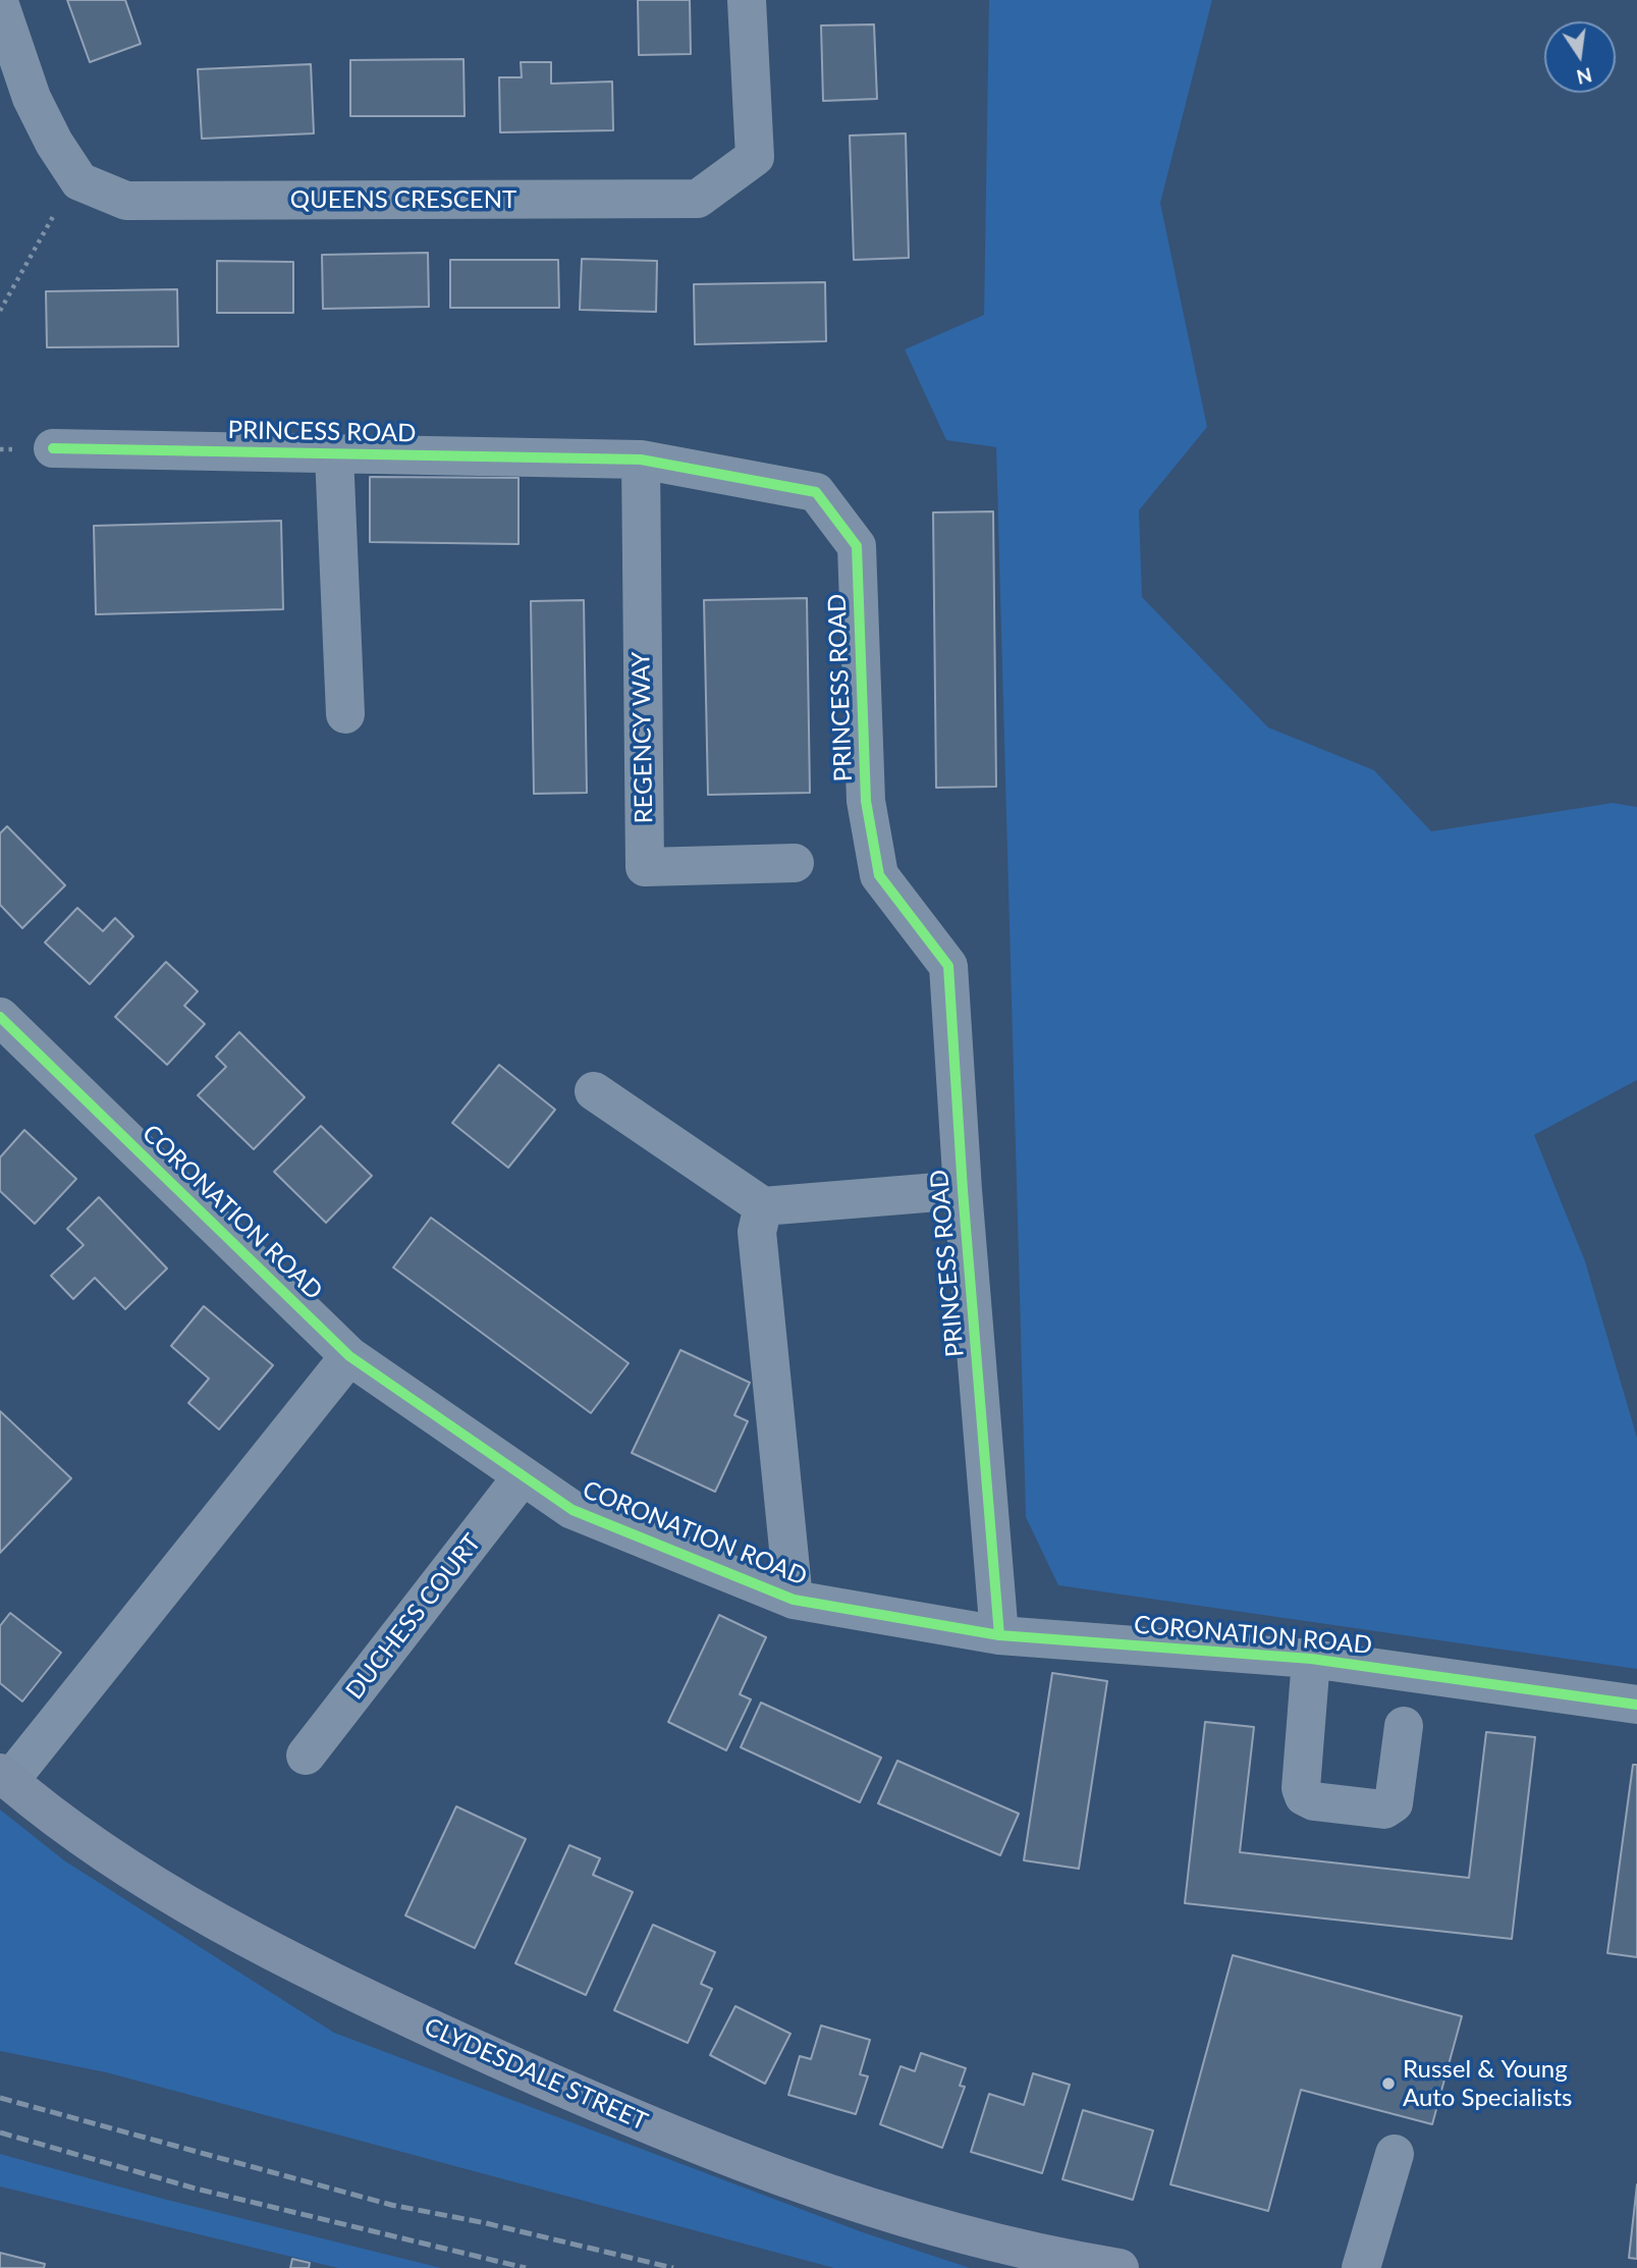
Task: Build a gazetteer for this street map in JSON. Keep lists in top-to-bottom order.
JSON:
{
  "streets": {
    "main road": ["CLYDESDALE STREET"],
    "street": [
      "QUEENS CRESCENT",
      "PRINCESS ROAD",
      "REGENCY WAY",
      "CORONATION ROAD",
      "DUCHESS COURT"
    ]
  },
  "crossings": [
    ["PRINCESS ROAD", "REGENCY WAY"],
    ["PRINCESS ROAD", "CORONATION ROAD"],
    ["CORONATION ROAD", "DUCHESS COURT"]
  ],
  "places": ["Russel & Young Auto Specialists"],
  "north": "bottom"
}
